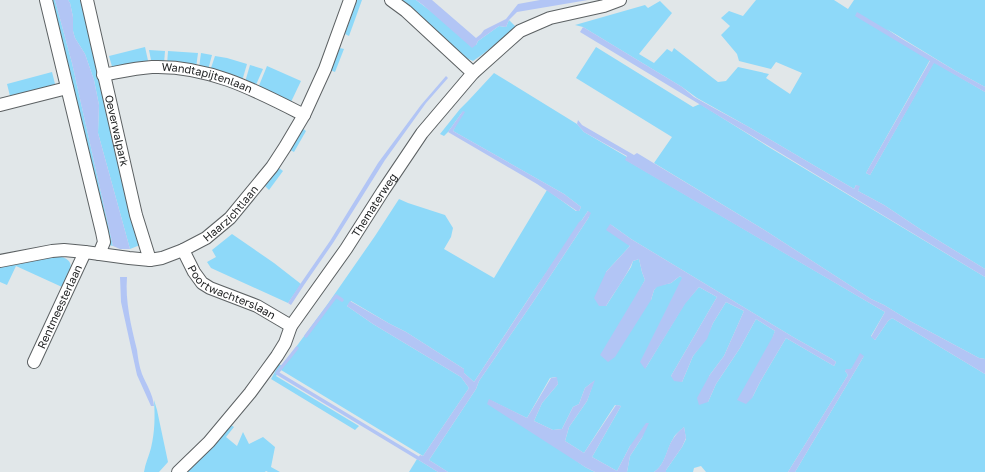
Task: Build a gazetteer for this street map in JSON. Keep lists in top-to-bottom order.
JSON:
{
  "streets": {
    "street": [
      "Wandtapijtenlaan",
      "Oeverwalpark",
      "Thematerweg",
      "Haarzichtlaan",
      "Poortwachterslaan",
      "Rentmeesterlaan"
    ]
  },
  "crossings": [
    ["Wandtapijtenlaan", "Oeverwalpark"],
    ["Wandtapijtenlaan", "Haarzichtlaan"],
    ["Oeverwalpark", "Haarzichtlaan"],
    ["Thematerweg", "Poortwachterslaan"],
    ["Haarzichtlaan", "Poortwachterslaan"],
    ["Haarzichtlaan", "Rentmeesterlaan"]
  ]
}
